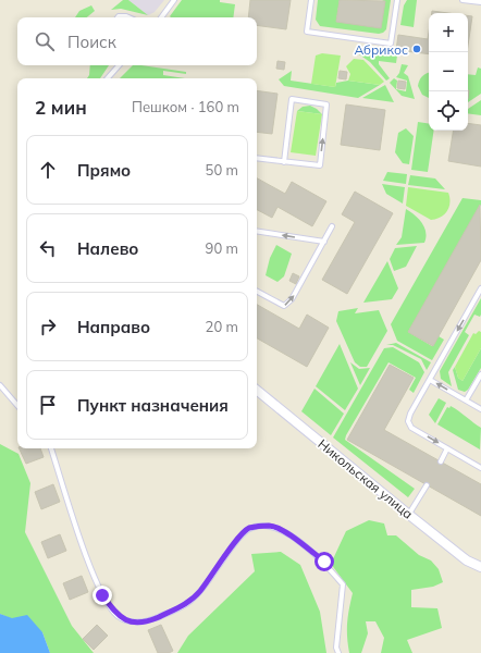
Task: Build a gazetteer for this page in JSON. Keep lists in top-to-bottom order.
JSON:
{
  "streets": {
    "street": ["Никольская улица"]
  },
  "places": ["Абрикос"],
  "page": {
    "map_buttons": ["+", "−"],
    "search": "Поиск",
    "heading": ["2 мин", "Пешком · 160 m"],
    "list": [
      ["Прямо", "50 m"],
      ["Налево", "90 m"],
      ["Направо", "20 m"],
      "Пункт назначения"
    ]
  }
}
